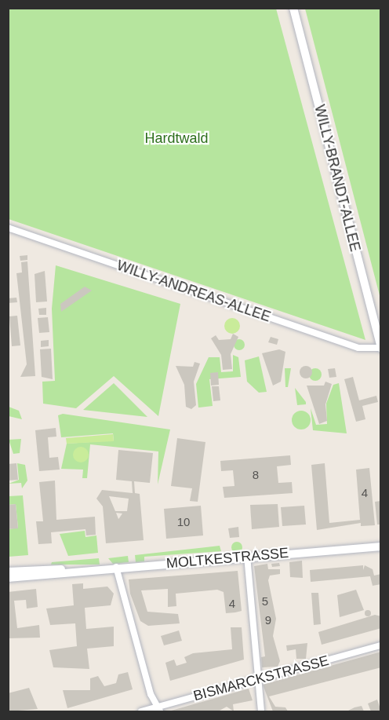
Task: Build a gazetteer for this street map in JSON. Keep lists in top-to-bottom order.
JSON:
{
  "streets": {
    "main road": ["WILLY-BRANDT-ALLEE", "MOLTKESTRASSE"],
    "street": ["WILLY-ANDREAS-ALLEE", "BISMARCKSTRASSE"]
  },
  "crossings": [
    ["WILLY-BRANDT-ALLEE", "WILLY-ANDREAS-ALLEE"]
  ],
  "parks": ["Hardtwald"],
  "house_numbers": [
    "8",
    "4",
    "10",
    "5",
    "4",
    "9"
  ]
}
